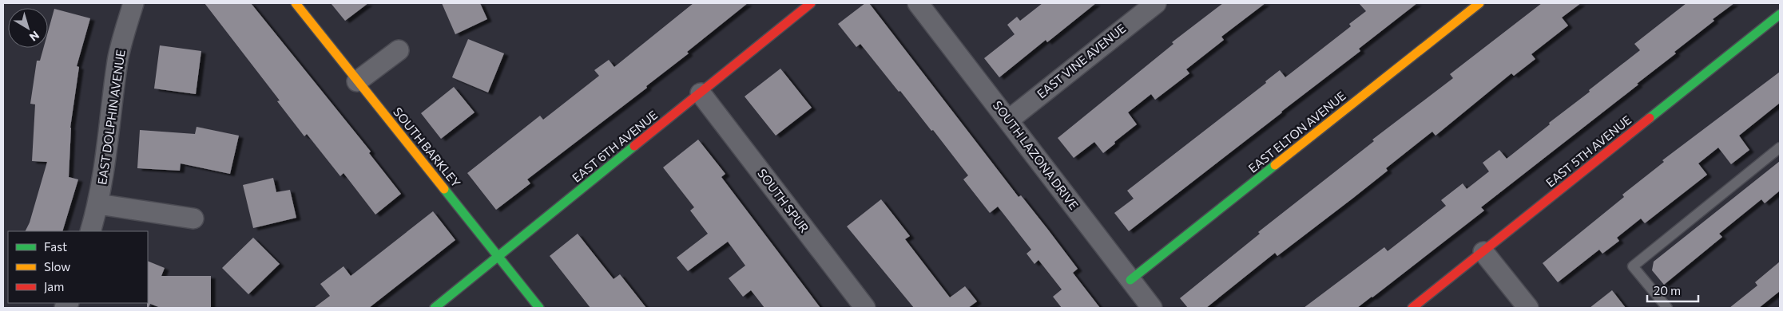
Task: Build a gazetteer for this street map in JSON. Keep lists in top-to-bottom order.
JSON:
{
  "streets": {
    "street": [
      "EAST VINE AVENUE",
      "EAST DOLPHIN AVENUE",
      "EAST ELTON AVENUE",
      "EAST 6TH AVENUE",
      "SOUTH BARKLEY",
      "EAST 5TH AVENUE",
      "SOUTH LAZONA DRIVE",
      "SOUTH SPUR"
    ]
  },
  "crossings": [
    ["EAST VINE AVENUE", "SOUTH LAZONA DRIVE"],
    ["EAST ELTON AVENUE", "SOUTH LAZONA DRIVE"],
    ["EAST 6TH AVENUE", "SOUTH BARKLEY"],
    ["EAST 6TH AVENUE", "SOUTH SPUR"]
  ],
  "legend": ["Fast", "Slow", "Jam"],
  "scale_bar": "20 m",
  "north": "bottom right"
}
